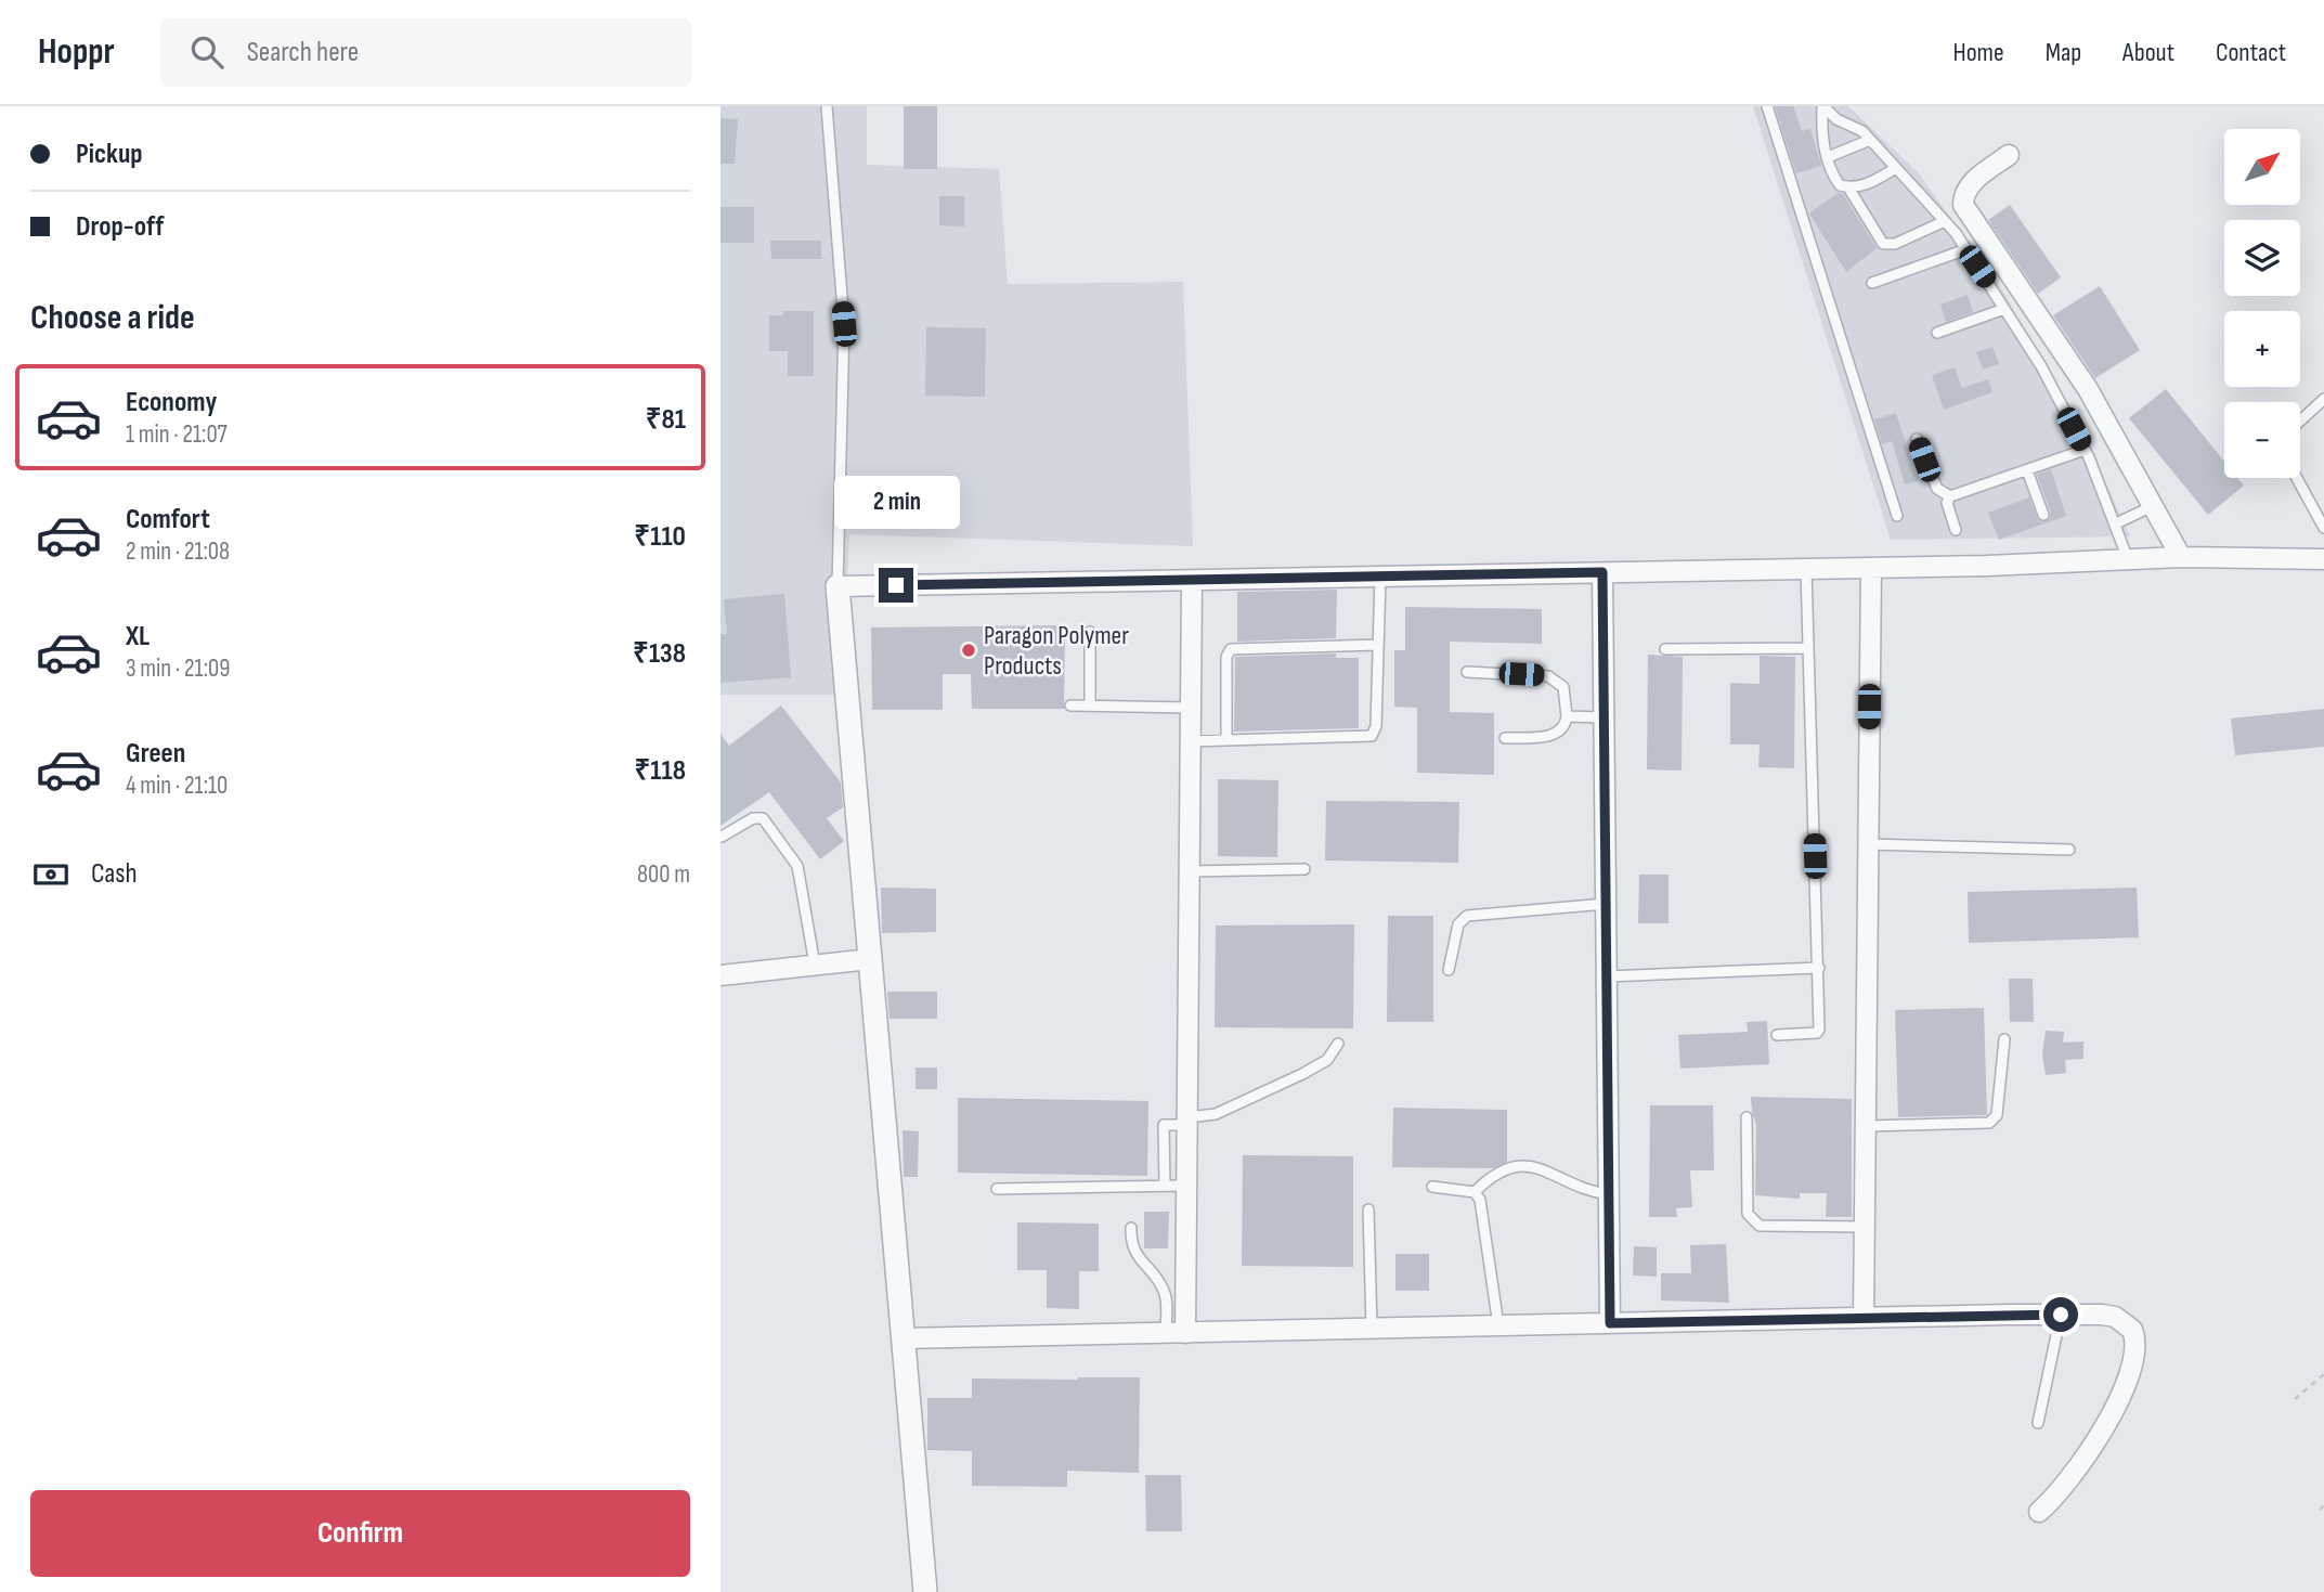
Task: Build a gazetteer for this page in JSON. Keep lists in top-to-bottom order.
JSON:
{
  "places": ["Paragon Polymer Products"],
  "north": "top right",
  "page": {
    "header": "Hoppr",
    "search": "Search here",
    "nav": [
      "Home",
      "Map",
      "About",
      "Contact"
    ],
    "banner": ["Pickup", "Drop-off"],
    "map_buttons": ["+", "−"],
    "heading": "Choose a ride",
    "list": [
      {
        "name": "Economy",
        "note": "1 min · 21:07",
        "value": "₹81"
      },
      {
        "name": "Comfort",
        "note": "2 min · 21:08",
        "value": "₹110"
      },
      {
        "name": "XL",
        "note": "3 min · 21:09",
        "value": "₹138"
      },
      {
        "name": "Green",
        "note": "4 min · 21:10",
        "value": "₹118"
      }
    ],
    "bubble": "2 min",
    "pay": ["Cash", "800 m"],
    "buttons": "Confirm"
  }
}
